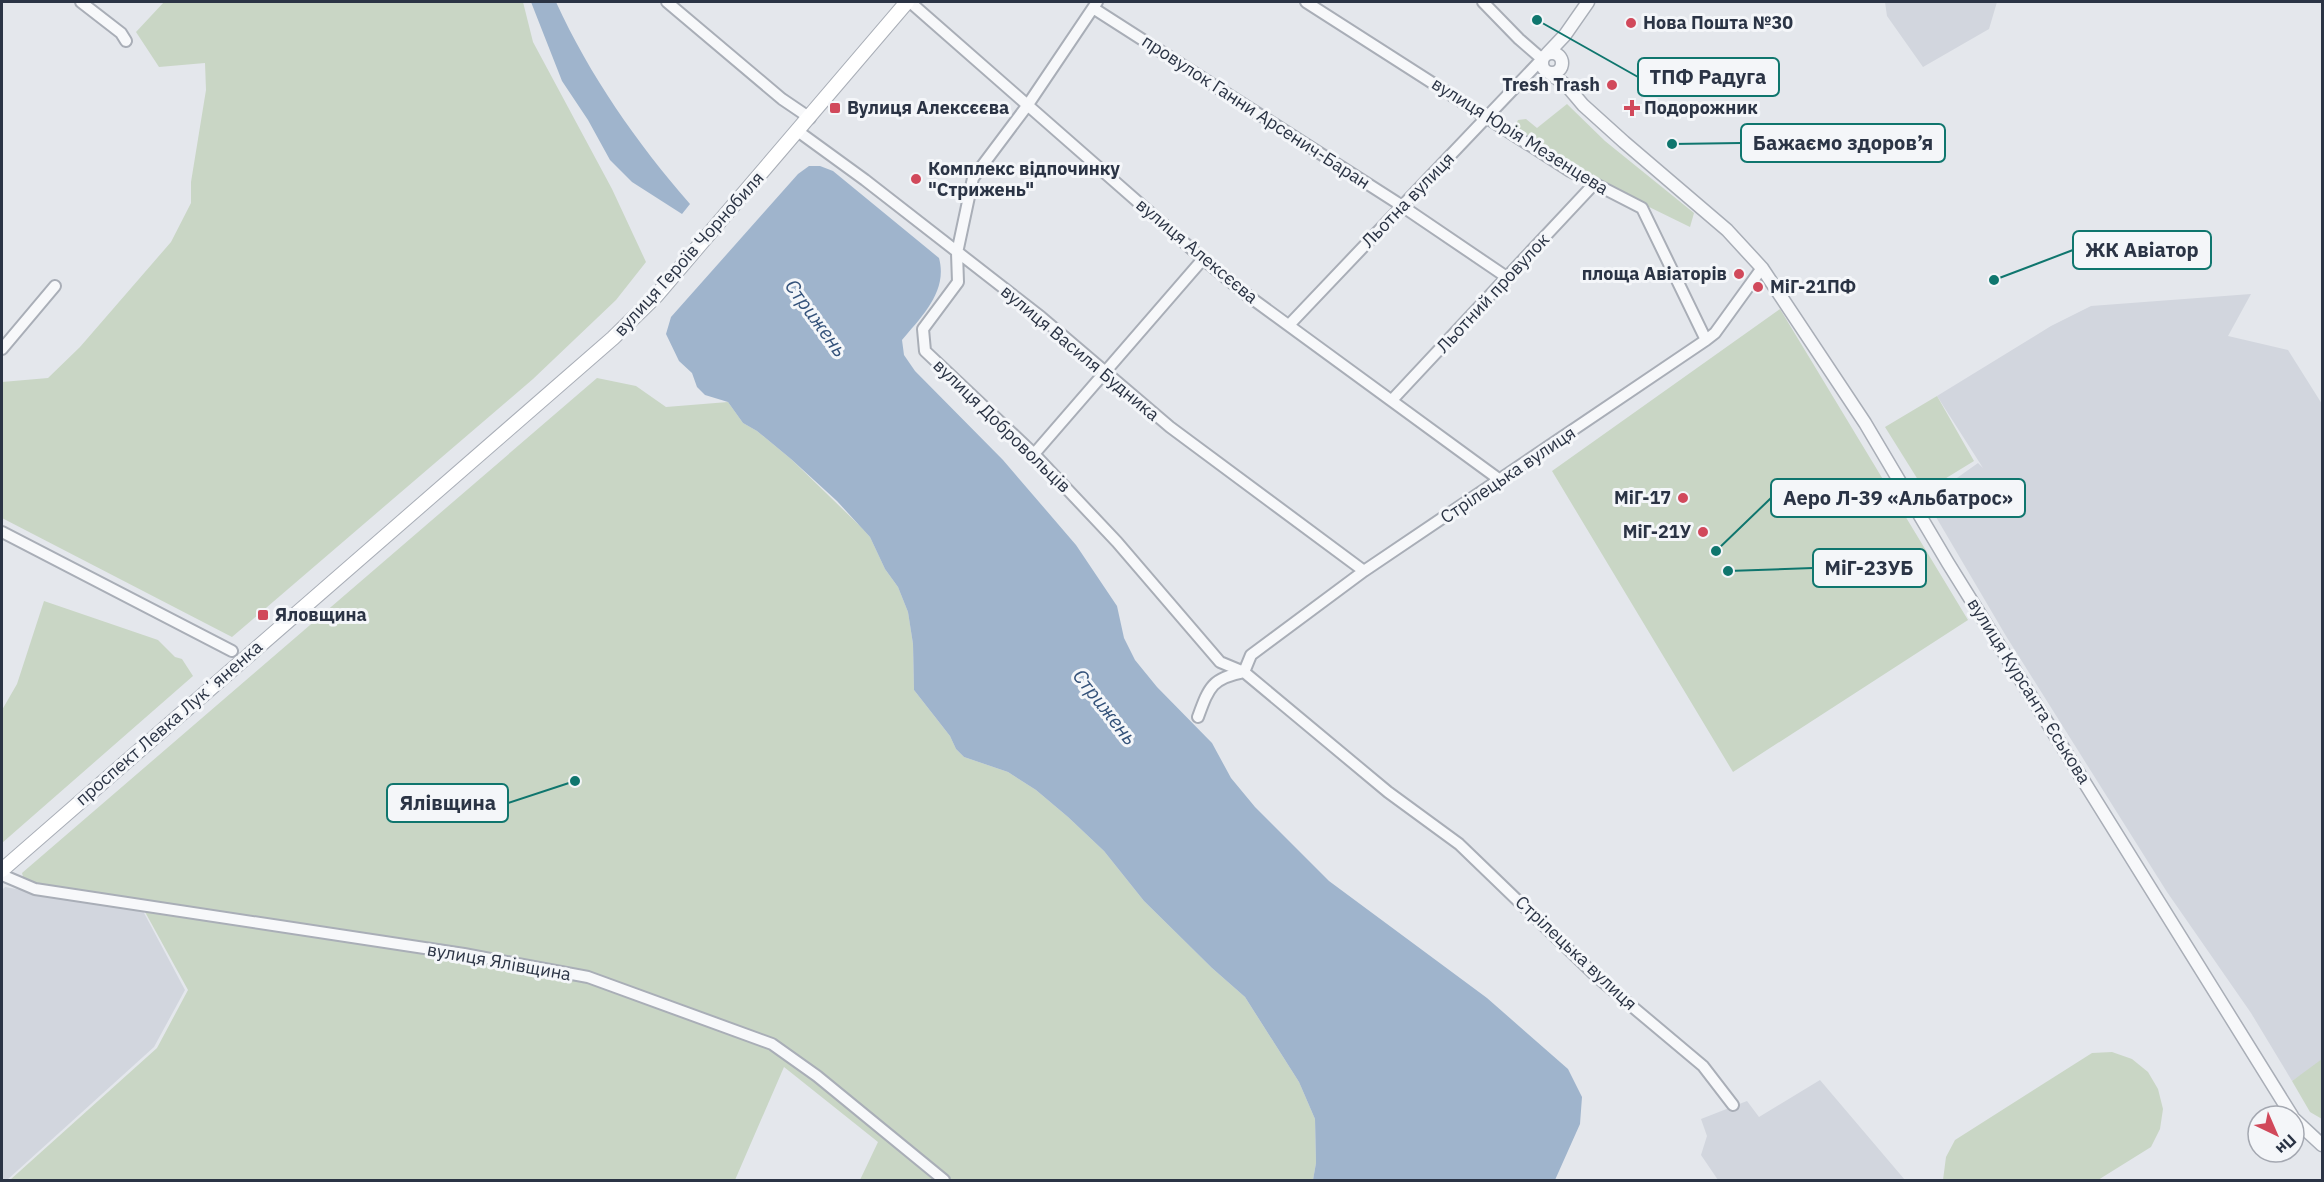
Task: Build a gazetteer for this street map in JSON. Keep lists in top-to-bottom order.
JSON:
{
  "streets": {
    "main road": ["вулиця Героїв Чорнобиля", "проспект Левка Лукʼяненка"],
    "street": [
      "провулок Ганни Арсенич-Баран",
      "вулиця Юрія Мезенцева",
      "Льотна вулиця",
      "вулиця Алексєєва",
      "Льотний провулок",
      "вулиця Василя Будника",
      "вулиця Добровольців",
      "Стрілецька вулиця",
      "вулиця Курсанта Єськова",
      "вулиця Ялівщина"
    ]
  },
  "crossings": [
    ["провулок Ганни Арсенич-Баран", "Льотна вулиця"],
    ["провулок Ганни Арсенич-Баран", "Льотний провулок"],
    ["провулок Ганни Арсенич-Баран", "вулиця Добровольців"],
    ["вулиця Юрія Мезенцева", "Льотна вулиця"],
    ["вулиця Юрія Мезенцева", "Льотний провулок"],
    ["вулиця Юрія Мезенцева", "Стрілецька вулиця"],
    ["Льотна вулиця", "вулиця Алексєєва"],
    ["вулиця Алексєєва", "вулиця Героїв Чорнобиля"],
    ["вулиця Алексєєва", "Льотний провулок"],
    ["вулиця Алексєєва", "вулиця Добровольців"],
    ["вулиця Алексєєва", "Стрілецька вулиця"],
    ["вулиця Героїв Чорнобиля", "вулиця Василя Будника"],
    ["вулиця Героїв Чорнобиля", "проспект Левка Лукʼяненка"],
    ["вулиця Василя Будника", "вулиця Добровольців"],
    ["вулиця Василя Будника", "Стрілецька вулиця"],
    ["вулиця Добровольців", "Стрілецька вулиця"],
    ["Стрілецька вулиця", "вулиця Курсанта Єськова"]
  ],
  "water": ["Стрижень"],
  "places": {
    "other": [
      "ТПФ Радуга",
      "Нова Пошта №30",
      "Tresh Trash",
      "Бажаємо здоров’я",
      "Комплекс відпочинку \"Стрижень\"",
      "площа Авіаторів",
      "ЖК Авіатор",
      "МіГ-21ПФ",
      "МіГ-17",
      "МіГ-21У",
      "Аеро Л-39 «Альбатрос»",
      "МіГ-23УБ",
      "Ялівщина"
    ],
    "transit": ["Вулиця Алексєєва", "Яловщина"],
    "health": ["Подорожник"]
  },
  "north": "bottom right"
}
